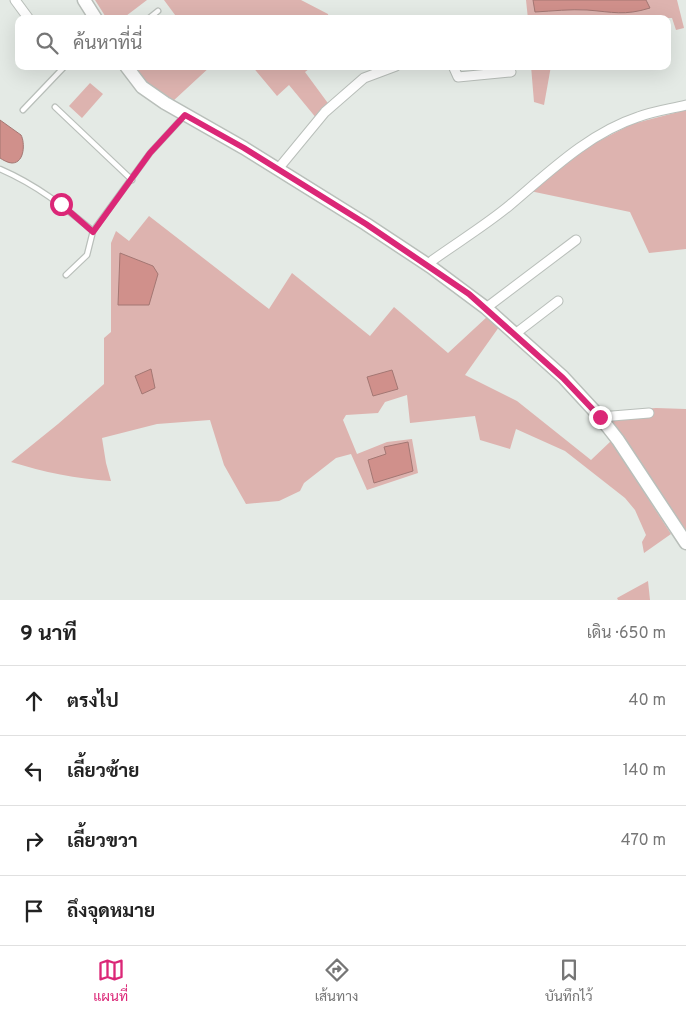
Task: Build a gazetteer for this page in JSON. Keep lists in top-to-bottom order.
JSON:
{
  "page": {
    "search": "ค้นหาที่นี่",
    "heading": ["9 นาที", "เดิน · 650 m"],
    "list": [
      ["ตรงไป", "40 m"],
      ["เลี้ยวซ้าย", "140 m"],
      ["เลี้ยวขวา", "470 m"],
      "ถึงจุดหมาย"
    ],
    "nav": ["แผนที่", "เส้นทาง", "บันทึกไว้"]
  }
}
